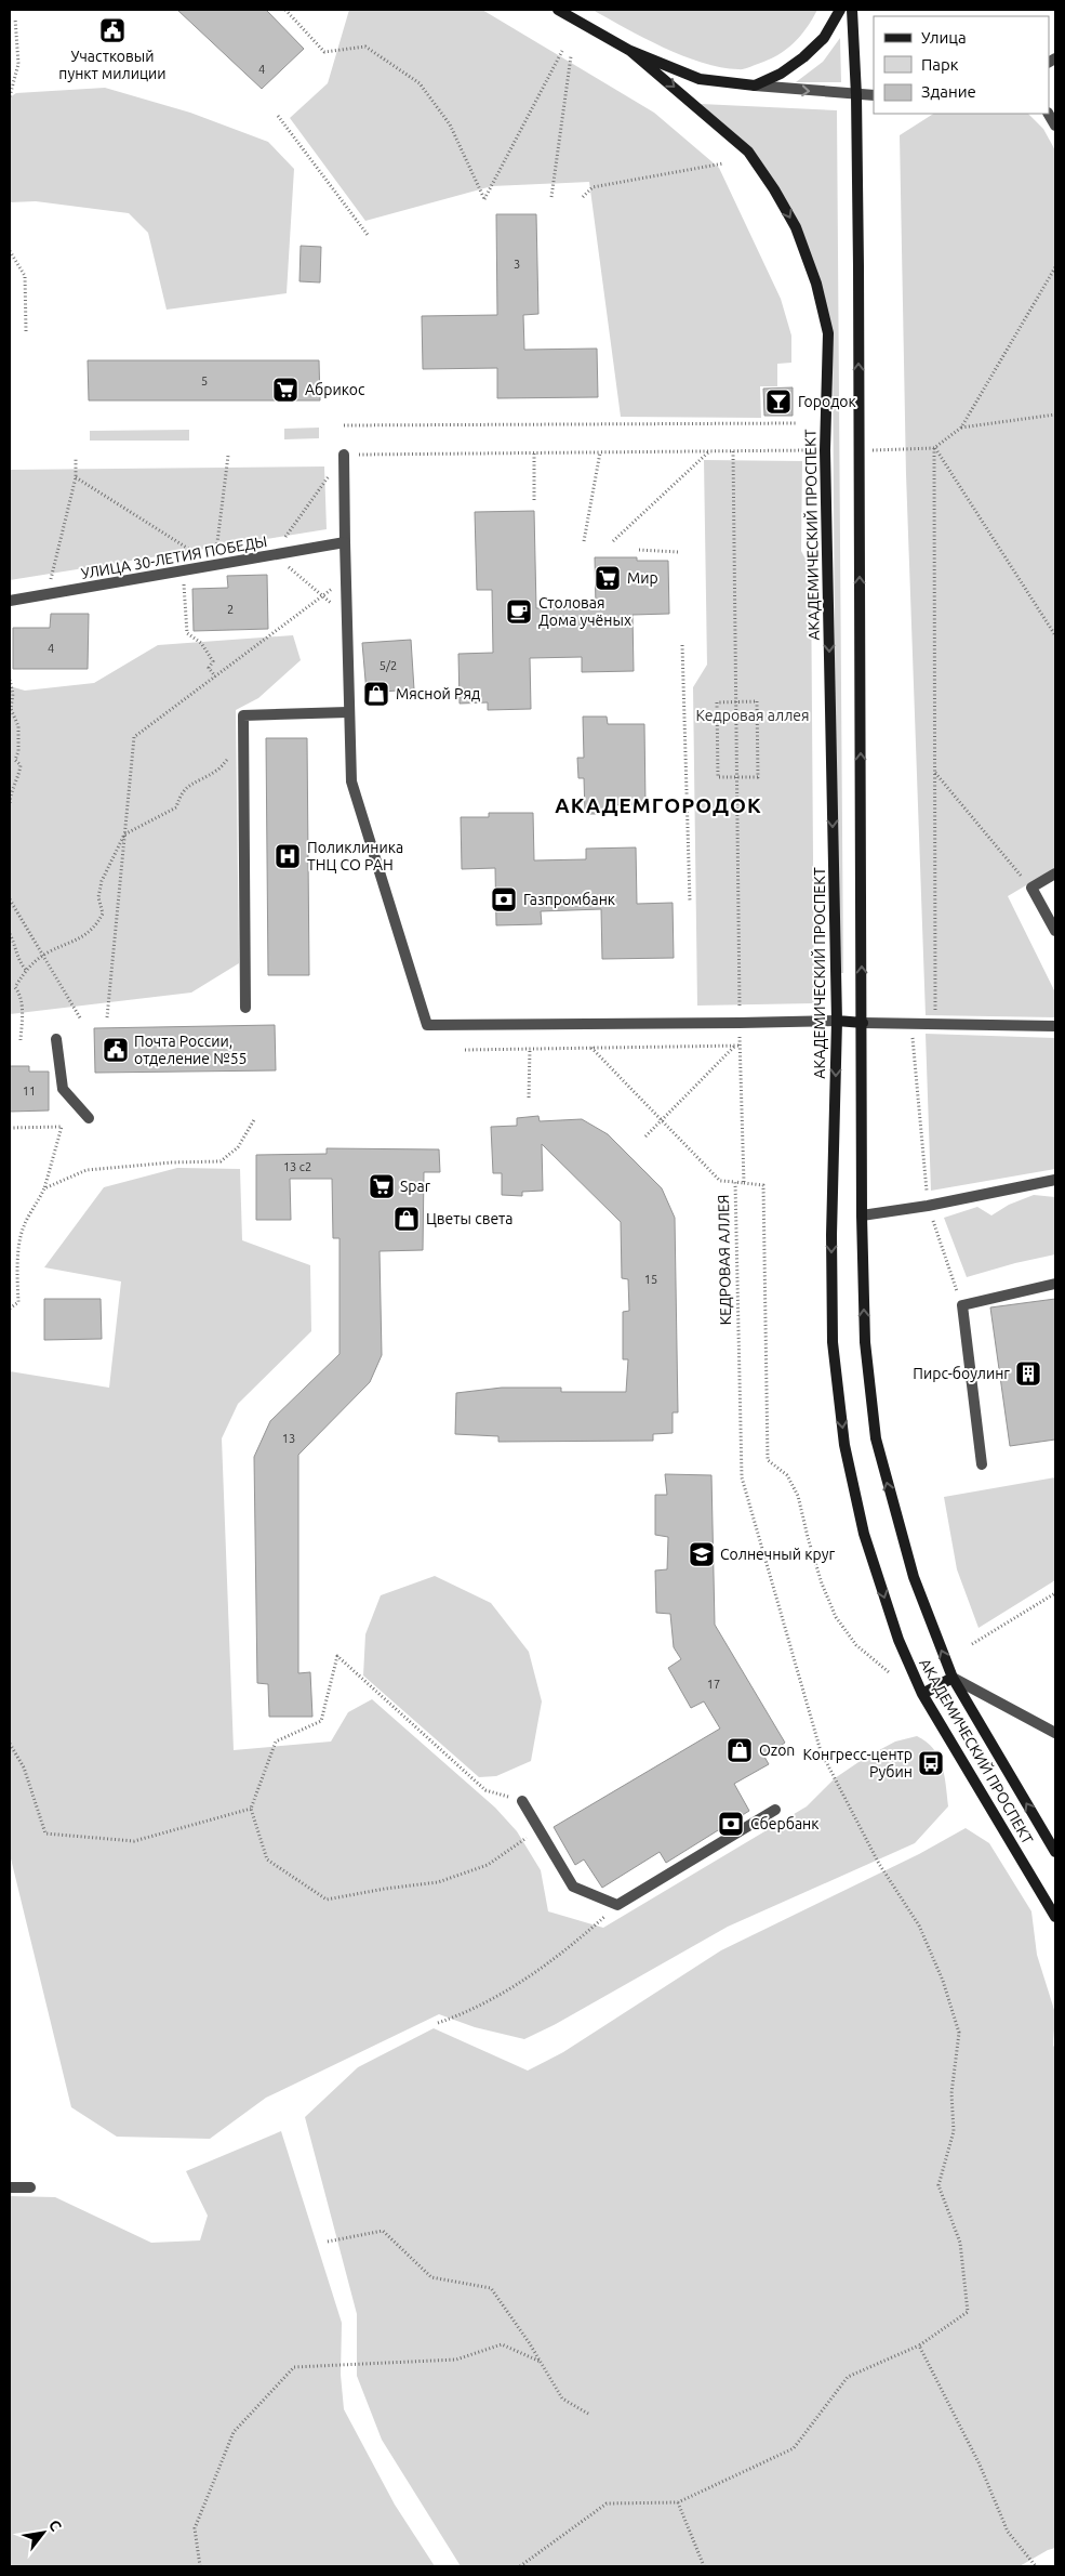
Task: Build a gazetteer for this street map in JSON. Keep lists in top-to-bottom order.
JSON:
{
  "streets": {
    "main road": ["АКАДЕМИЧЕСКИЙ ПРОСПЕКТ"],
    "street": ["УЛИЦА 30-ЛЕТИЯ ПОБЕДЫ"],
    "path": ["КЕДРОВАЯ АЛЛЕЯ"]
  },
  "districts": ["АКАДЕМГОРОДОК"],
  "parks": ["Кедровая аллея"],
  "places": {
    "public building": ["Участковый пункт милиции", "Почта России, отделение №55"],
    "supermarket": ["Абрикос", "Мир", "Spar"],
    "bar": ["Городок"],
    "cafe": ["Столовая Дома учёных"],
    "shop": ["Мясной Ряд", "Цветы света", "Ozon"],
    "hospital": ["Поликлиника ТНЦ СО РАН"],
    "bank": ["Газпромбанк", "Сбербанк"],
    "building": ["Пирс-боулинг"],
    "school or university": ["Солнечный круг"],
    "bus stop": ["Конгресс-центр Рубин"]
  },
  "house_numbers": [
    "4",
    "3",
    "5",
    "2",
    "4",
    "5/2",
    "11",
    "13 с2",
    "15",
    "13",
    "17"
  ],
  "legend": ["Улица", "Парк", "Здание"],
  "north": "top right"
}
